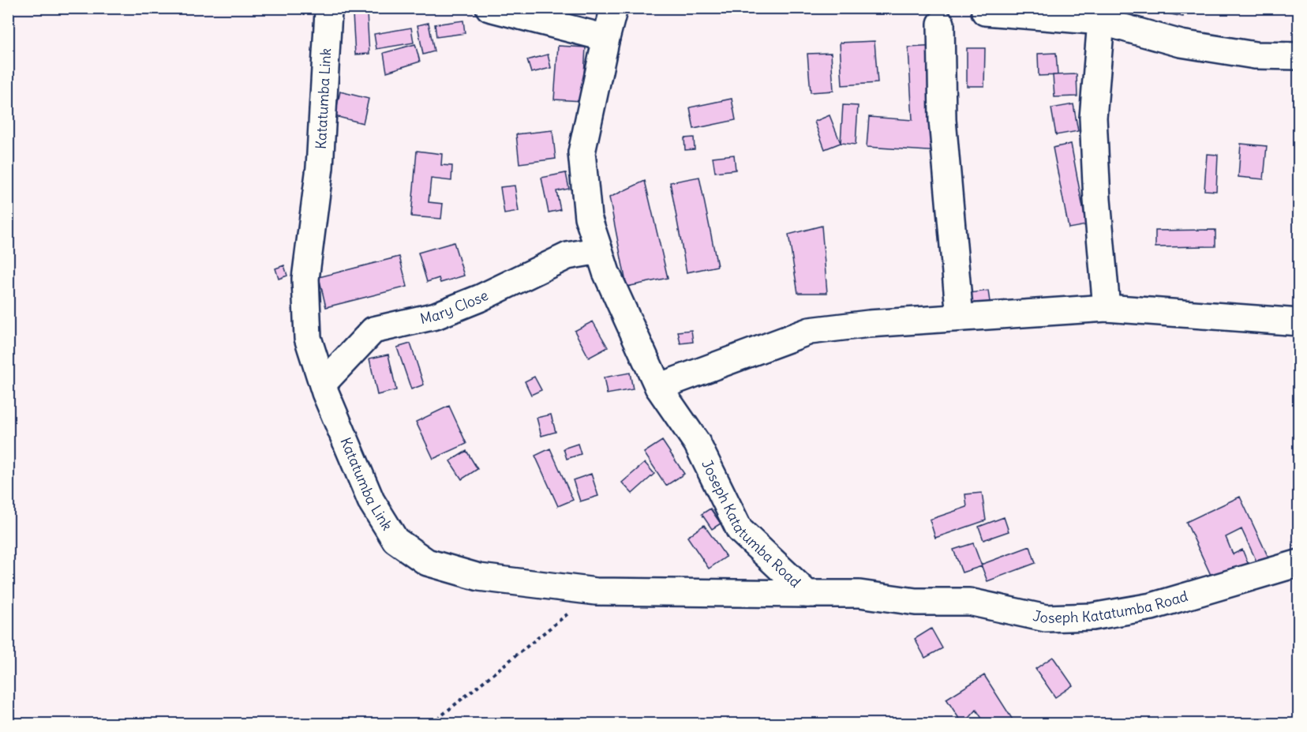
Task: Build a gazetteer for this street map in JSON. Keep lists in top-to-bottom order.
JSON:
{
  "streets": {
    "street": ["Katatumba Link", "Mary Close", "Joseph Katatumba Road"]
  },
  "crossings": [
    ["Katatumba Link", "Mary Close"],
    ["Katatumba Link", "Joseph Katatumba Road"],
    ["Mary Close", "Joseph Katatumba Road"]
  ]
}
